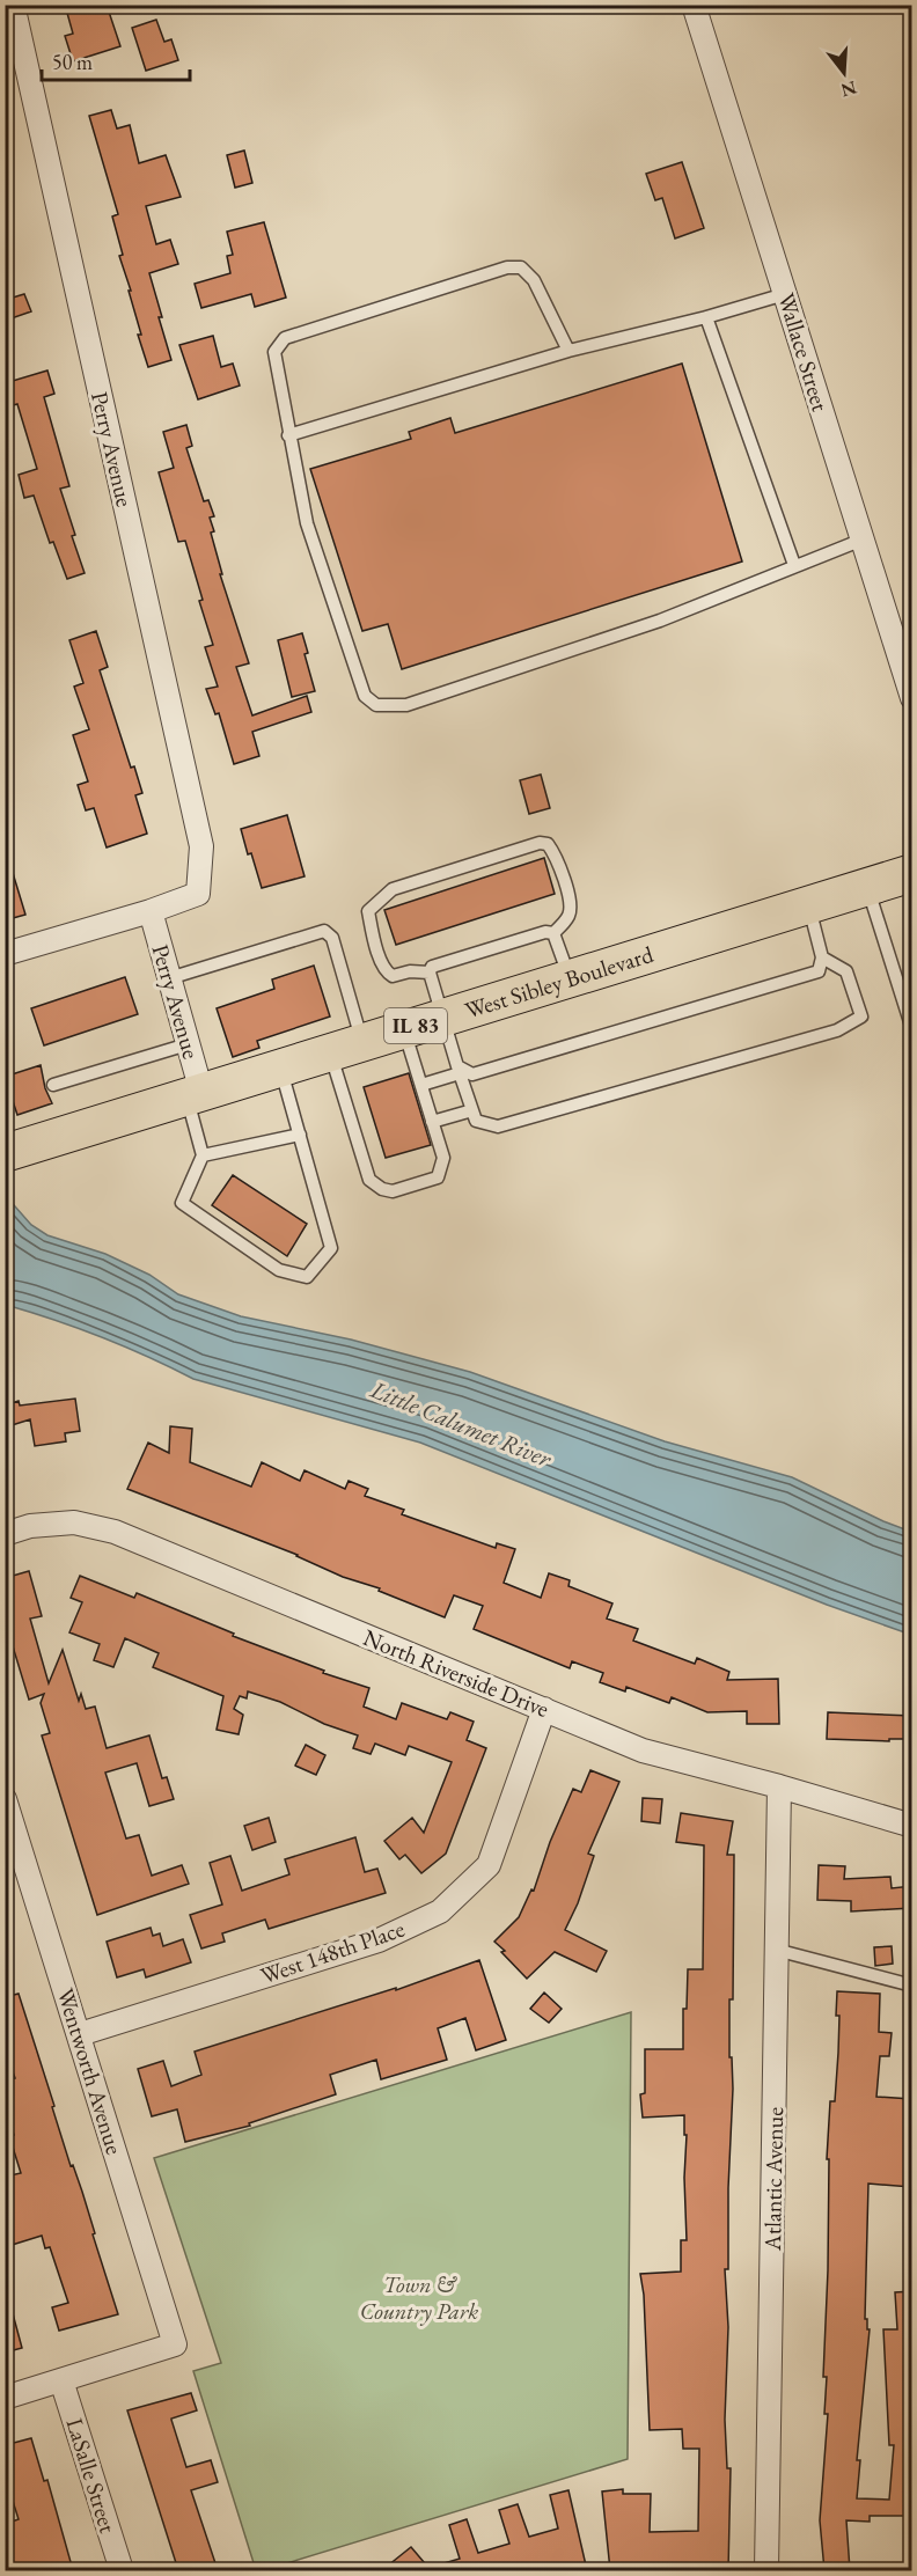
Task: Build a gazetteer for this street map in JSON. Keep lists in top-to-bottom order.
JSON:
{
  "streets": {
    "main road": ["West Sibley Boulevard", "IL 83"],
    "street": [
      "Wallace Street",
      "Perry Avenue",
      "North Riverside Drive",
      "West 148th Place",
      "Wentworth Avenue",
      "Atlantic Avenue",
      "LaSalle Street"
    ]
  },
  "crossings": [
    ["Perry Avenue", "West Sibley Boulevard"],
    ["North Riverside Drive", "West 148th Place"],
    ["North Riverside Drive", "Atlantic Avenue"],
    ["West 148th Place", "Wentworth Avenue"],
    ["Wentworth Avenue", "LaSalle Street"]
  ],
  "water": ["Little Calumet River"],
  "parks": ["Town & Country Park"],
  "scale_bar": "50 m",
  "north": "bottom"
}
